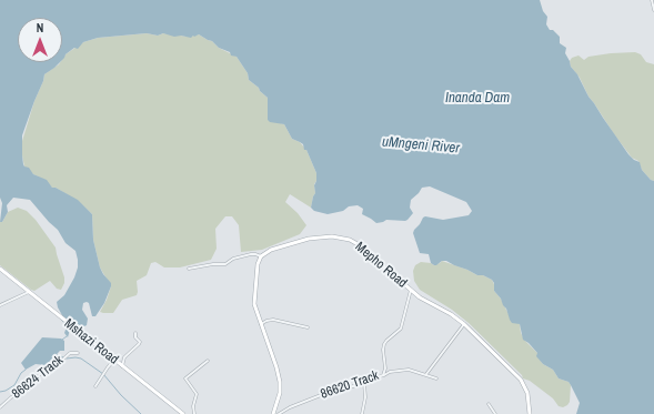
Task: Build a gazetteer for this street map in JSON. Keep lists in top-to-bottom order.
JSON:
{
  "streets": {
    "street": [
      "Mepho Road",
      "Mshazi Road",
      "86624 Track",
      "86620 Track"
    ]
  },
  "crossings": [
    ["Mepho Road", "86620 Track"]
  ],
  "water": ["Inanda Dam", "uMngeni River"],
  "north": "top"
}
